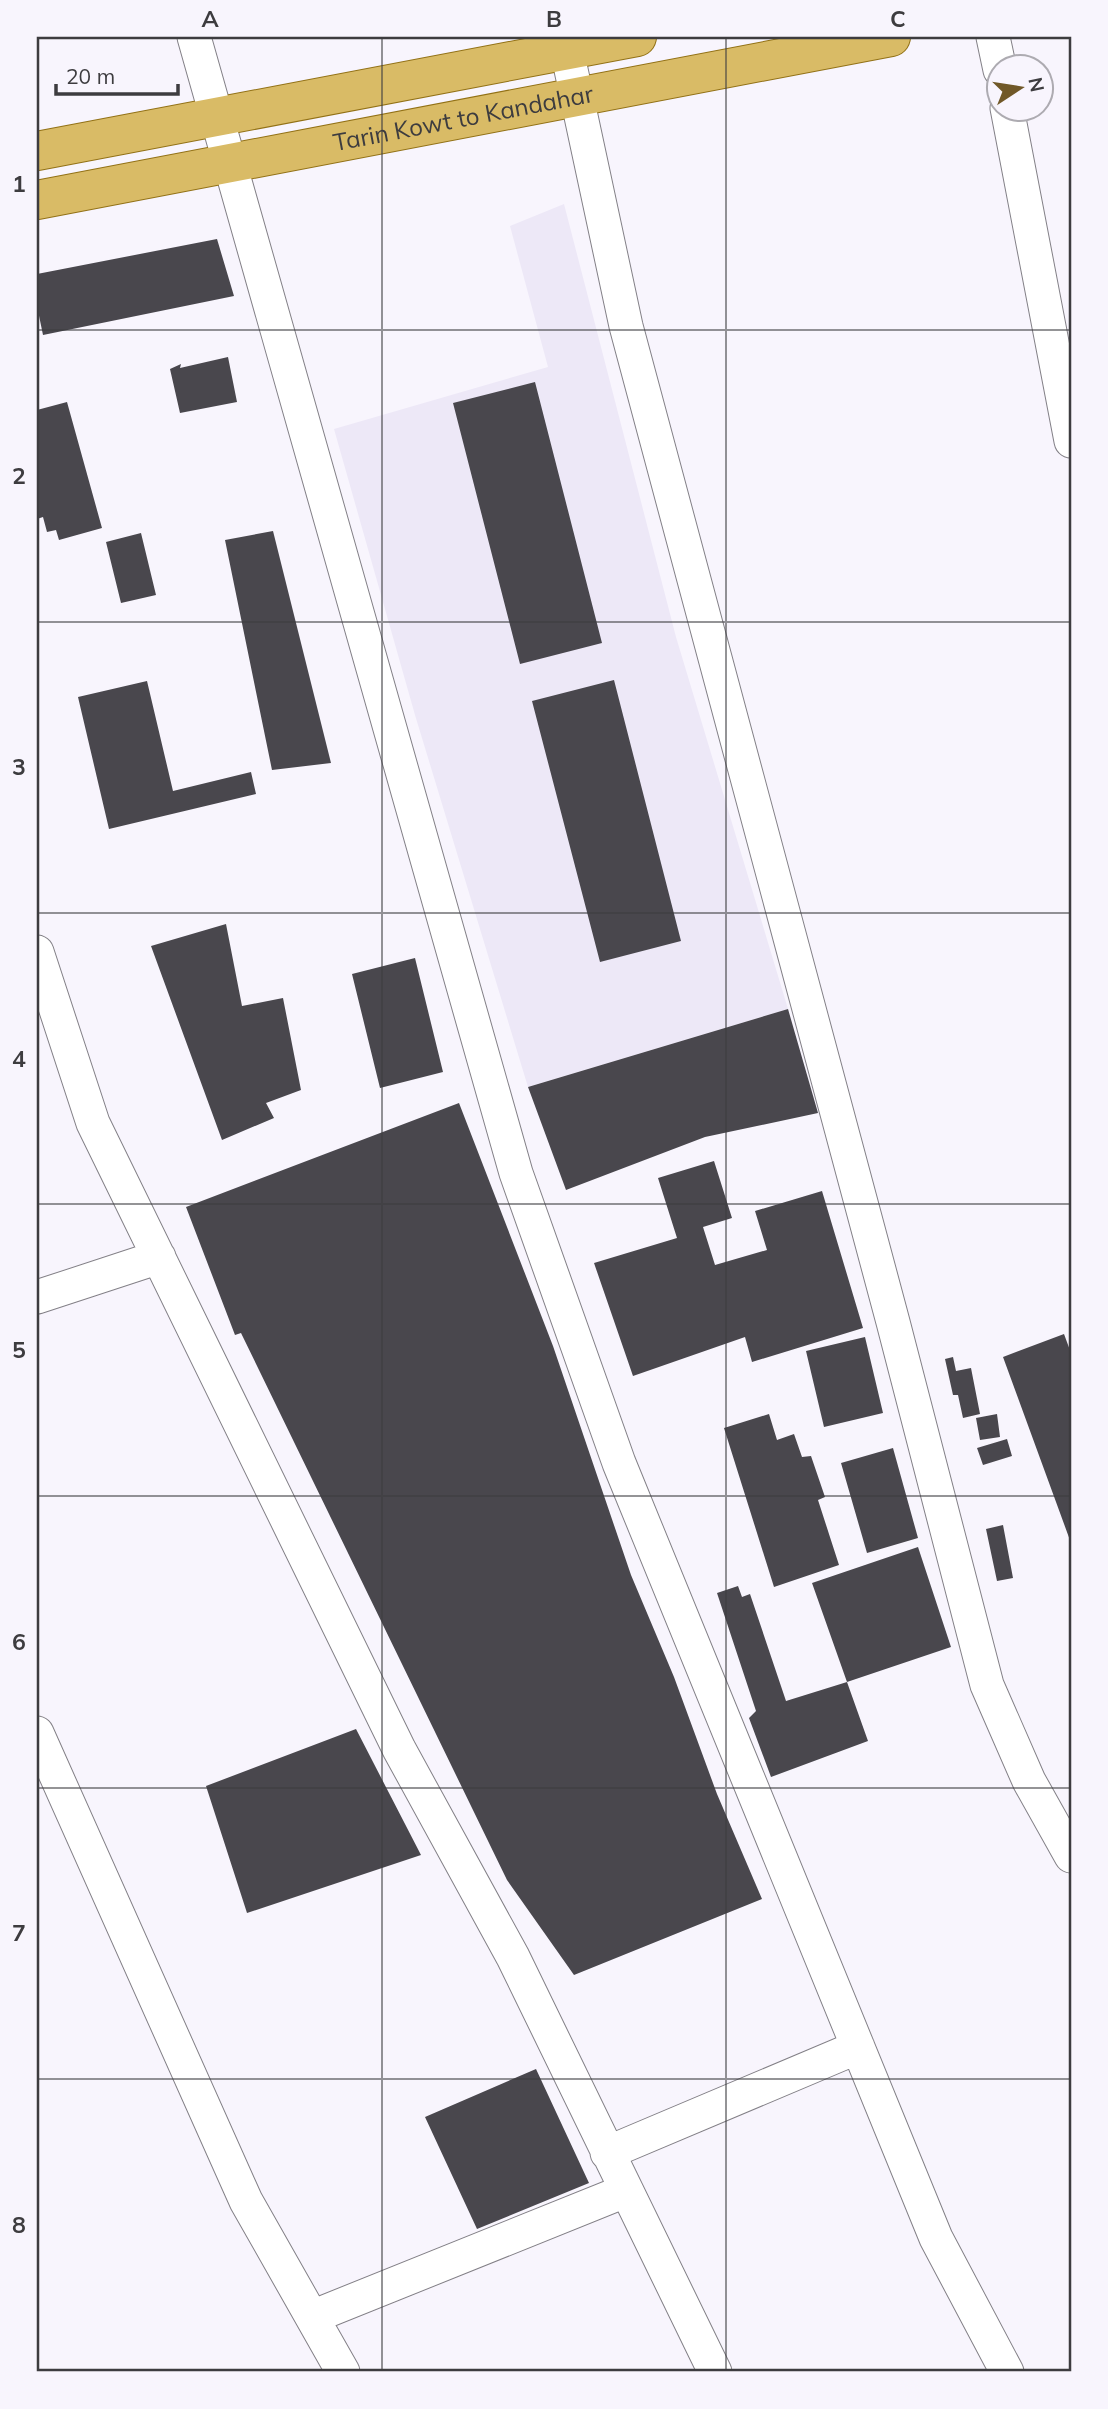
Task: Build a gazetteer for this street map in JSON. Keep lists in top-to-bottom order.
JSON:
{
  "streets": {
    "main road": ["Tarin Kowt to Kandahar"]
  },
  "scale_bar": "20 m",
  "north": "right",
  "grid": {
    "columns": ["A", "B", "C"],
    "rows": [
      "1",
      "2",
      "3",
      "4",
      "5",
      "6",
      "7",
      "8"
    ]
  }
}
